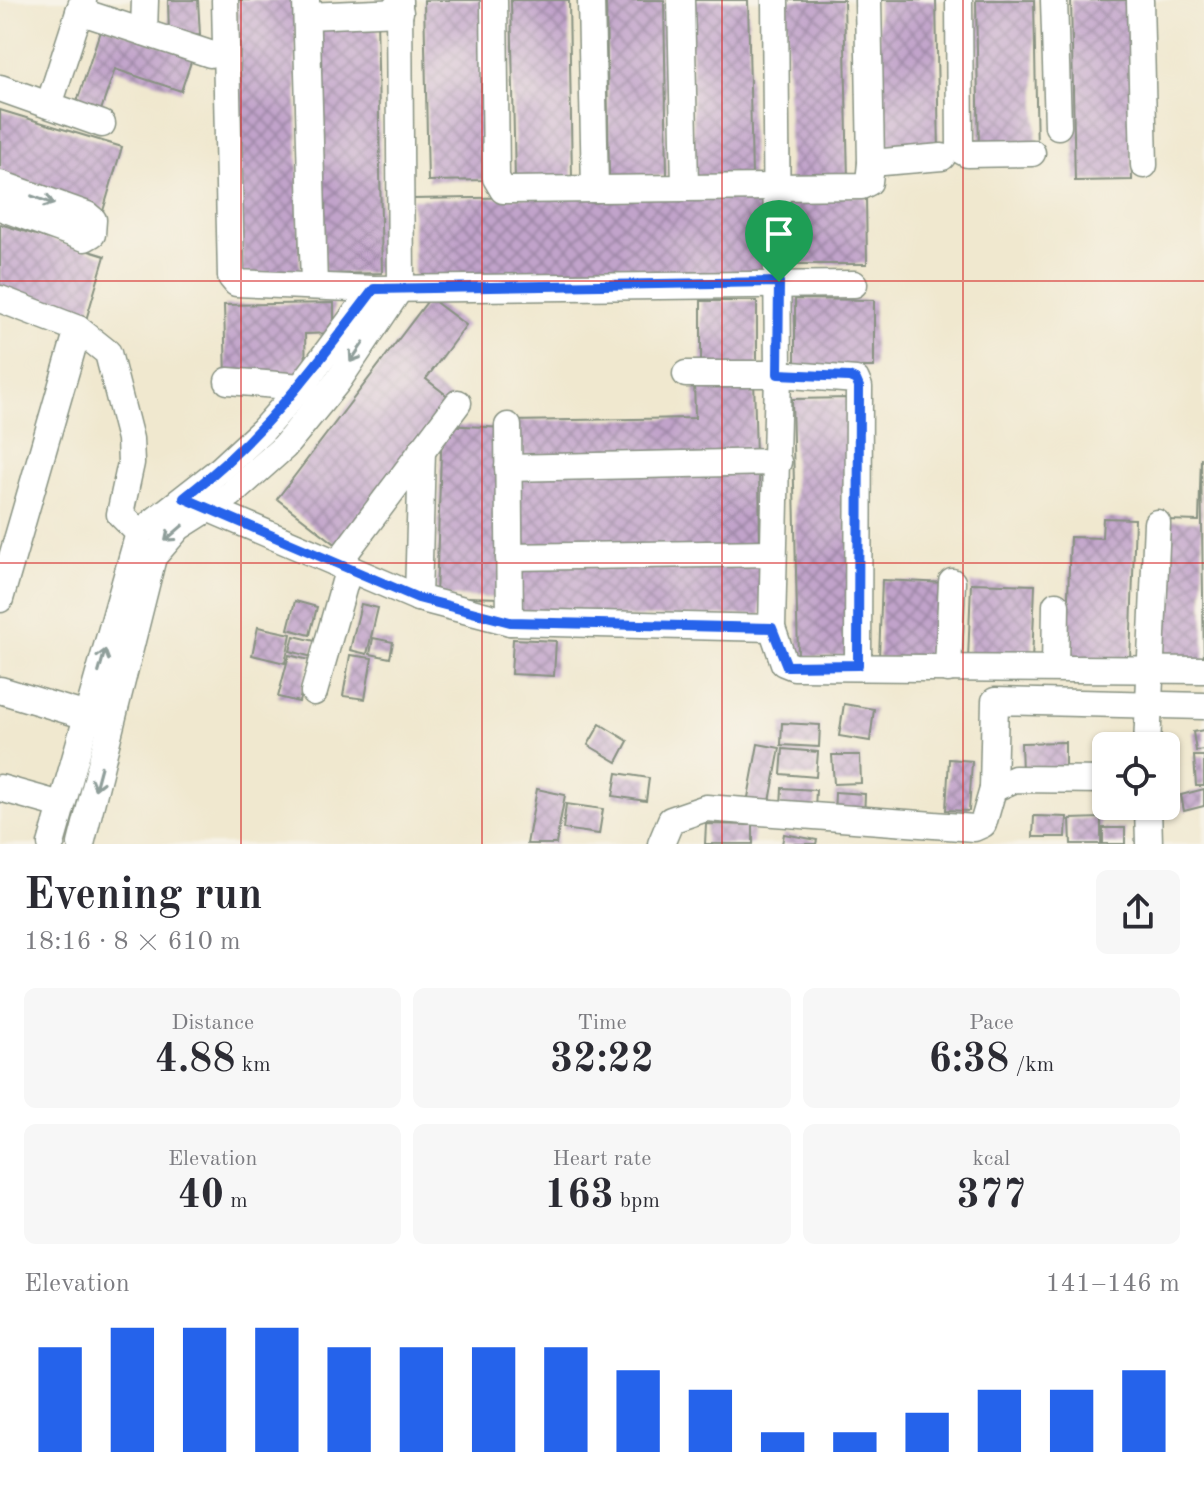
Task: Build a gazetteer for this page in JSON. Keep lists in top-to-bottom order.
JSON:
{
  "page": {
    "heading": ["Evening run", "18:16 · 8 × 610 m"],
    "stats": [
      ["Distance", "4.88 km"],
      ["Time", "32:22"],
      ["Pace", "6:38 /km"],
      ["Elevation", "40 m"],
      ["Heart rate", "163 bpm"],
      ["kcal", "377"]
    ],
    "chart": ["Elevation", "141–146 m"]
  }
}
